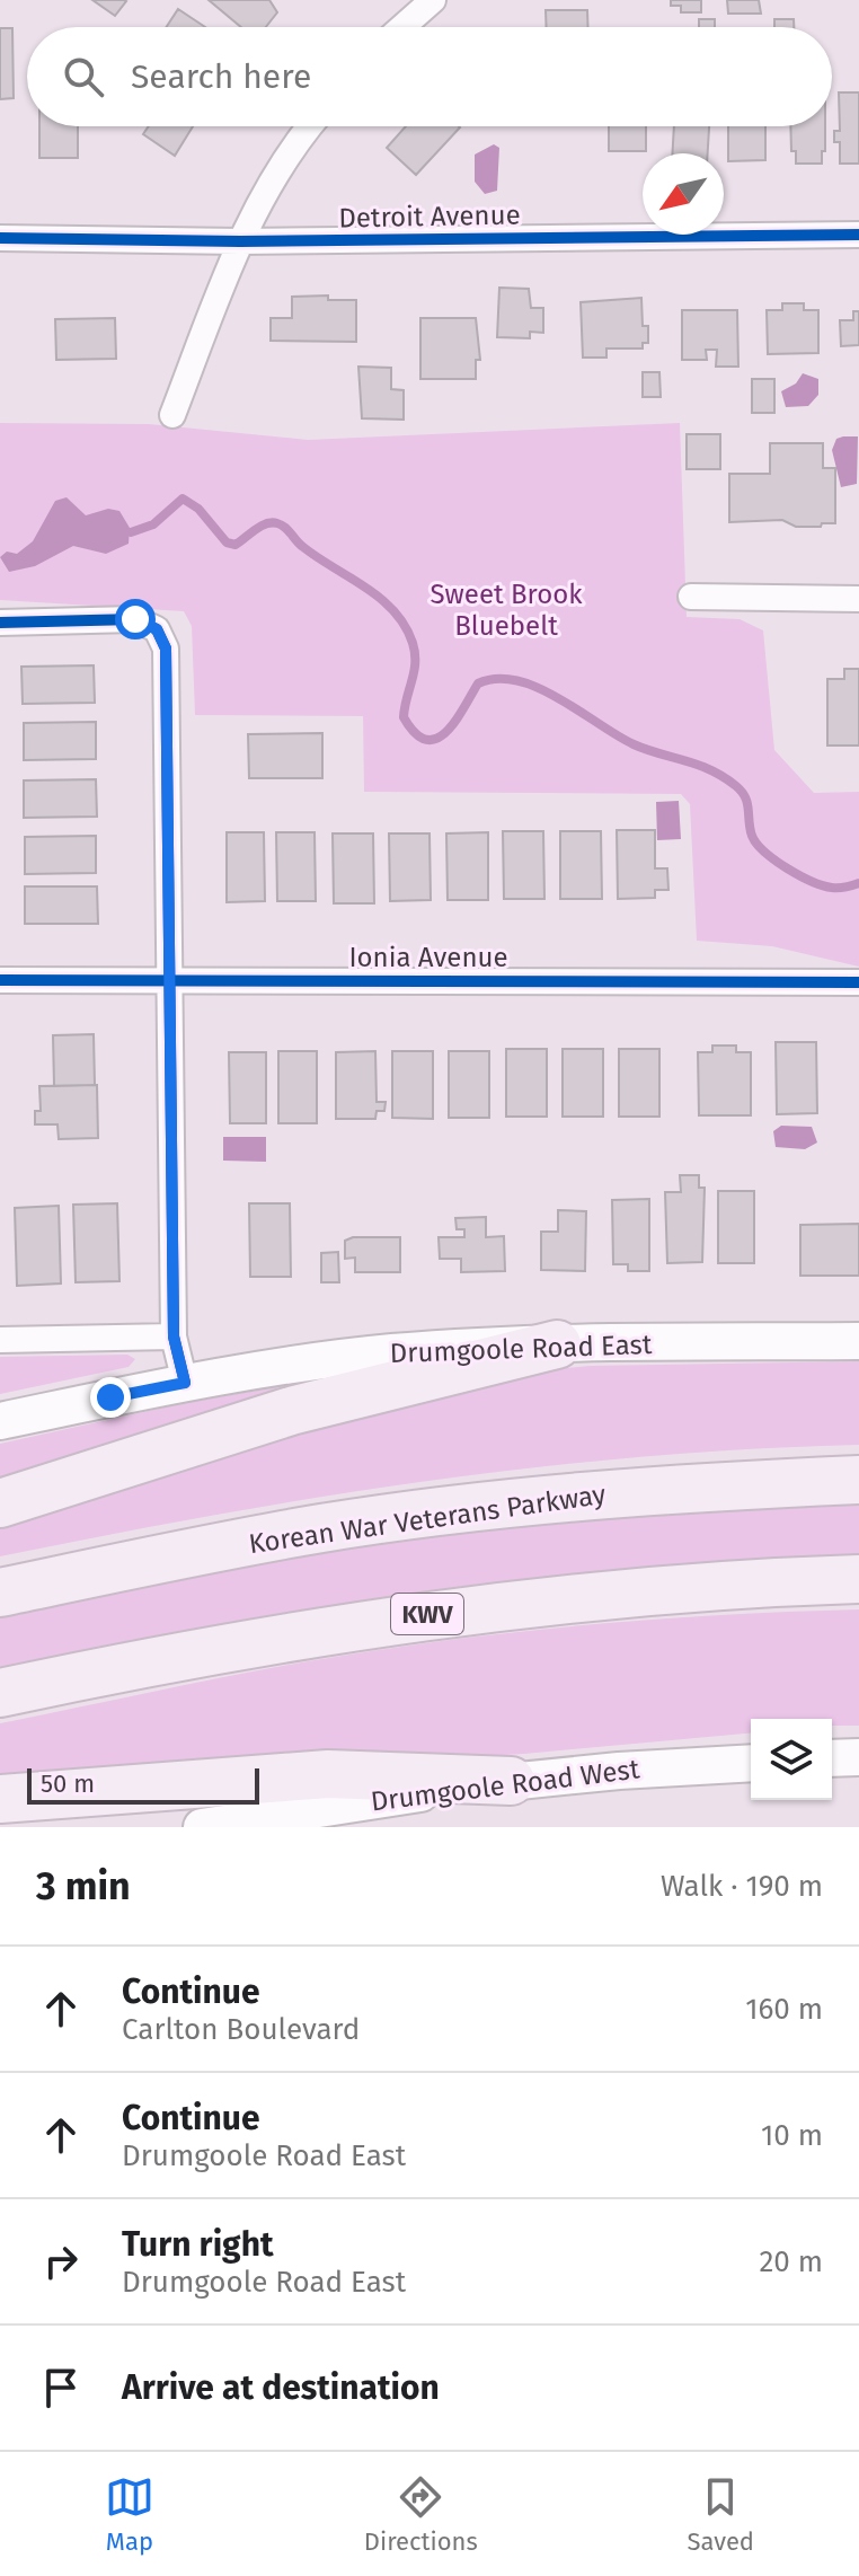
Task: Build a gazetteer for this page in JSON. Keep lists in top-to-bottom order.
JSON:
{
  "streets": {
    "highway": ["Korean War Veterans Parkway", "KWV"],
    "main road": ["Drumgoole Road East", "Drumgoole Road West"],
    "street": ["Detroit Avenue", "Ionia Avenue"]
  },
  "parks": ["Sweet Brook Bluebelt"],
  "scale_bar": "50 m",
  "north": "bottom left",
  "page": {
    "search": "Search here",
    "scale": "50 m",
    "heading": ["3 min", "Walk · 190 m"],
    "list": [
      ["Continue", "Carlton Boulevard", "160 m"],
      ["Continue", "Drumgoole Road East", "10 m"],
      ["Turn right", "Drumgoole Road East", "20 m"],
      "Arrive at destination"
    ],
    "nav": ["Map", "Directions", "Saved"]
  }
}
